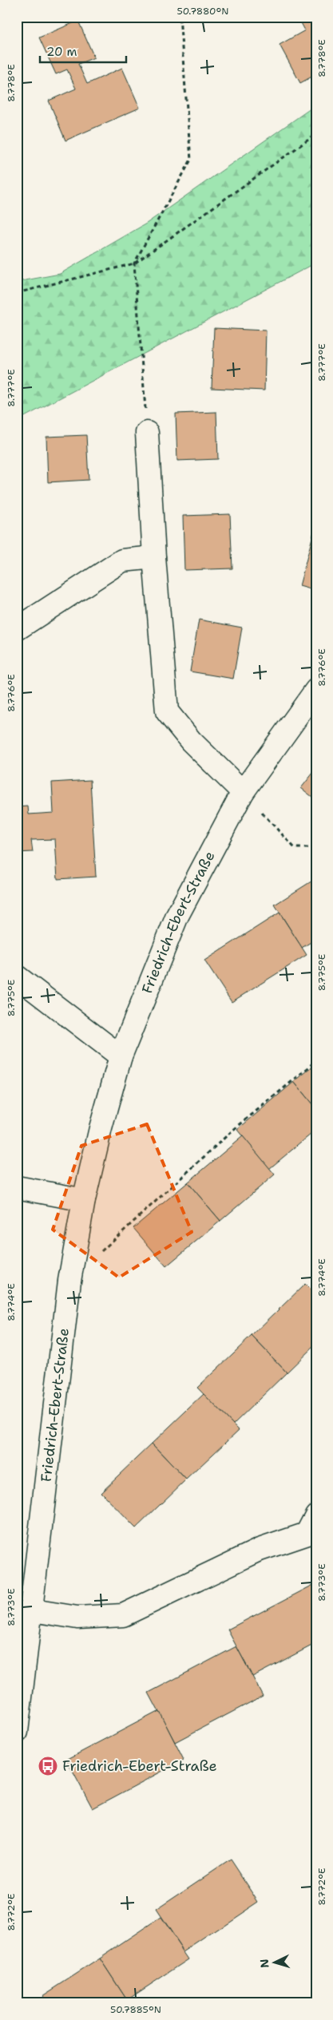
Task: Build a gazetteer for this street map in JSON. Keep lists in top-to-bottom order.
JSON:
{
  "streets": {
    "street": ["Friedrich-Ebert-Straße"]
  },
  "places": {
    "bus stop": ["Friedrich-Ebert-Straße"]
  },
  "scale_bar": "20 m",
  "north": "left",
  "coordinates": [
    "50.7880°N",
    "8.778°E",
    "8.777°E",
    "8.776°E",
    "8.775°E",
    "8.774°E",
    "8.773°E",
    "8.772°E",
    "50.7885°N"
  ]
}
